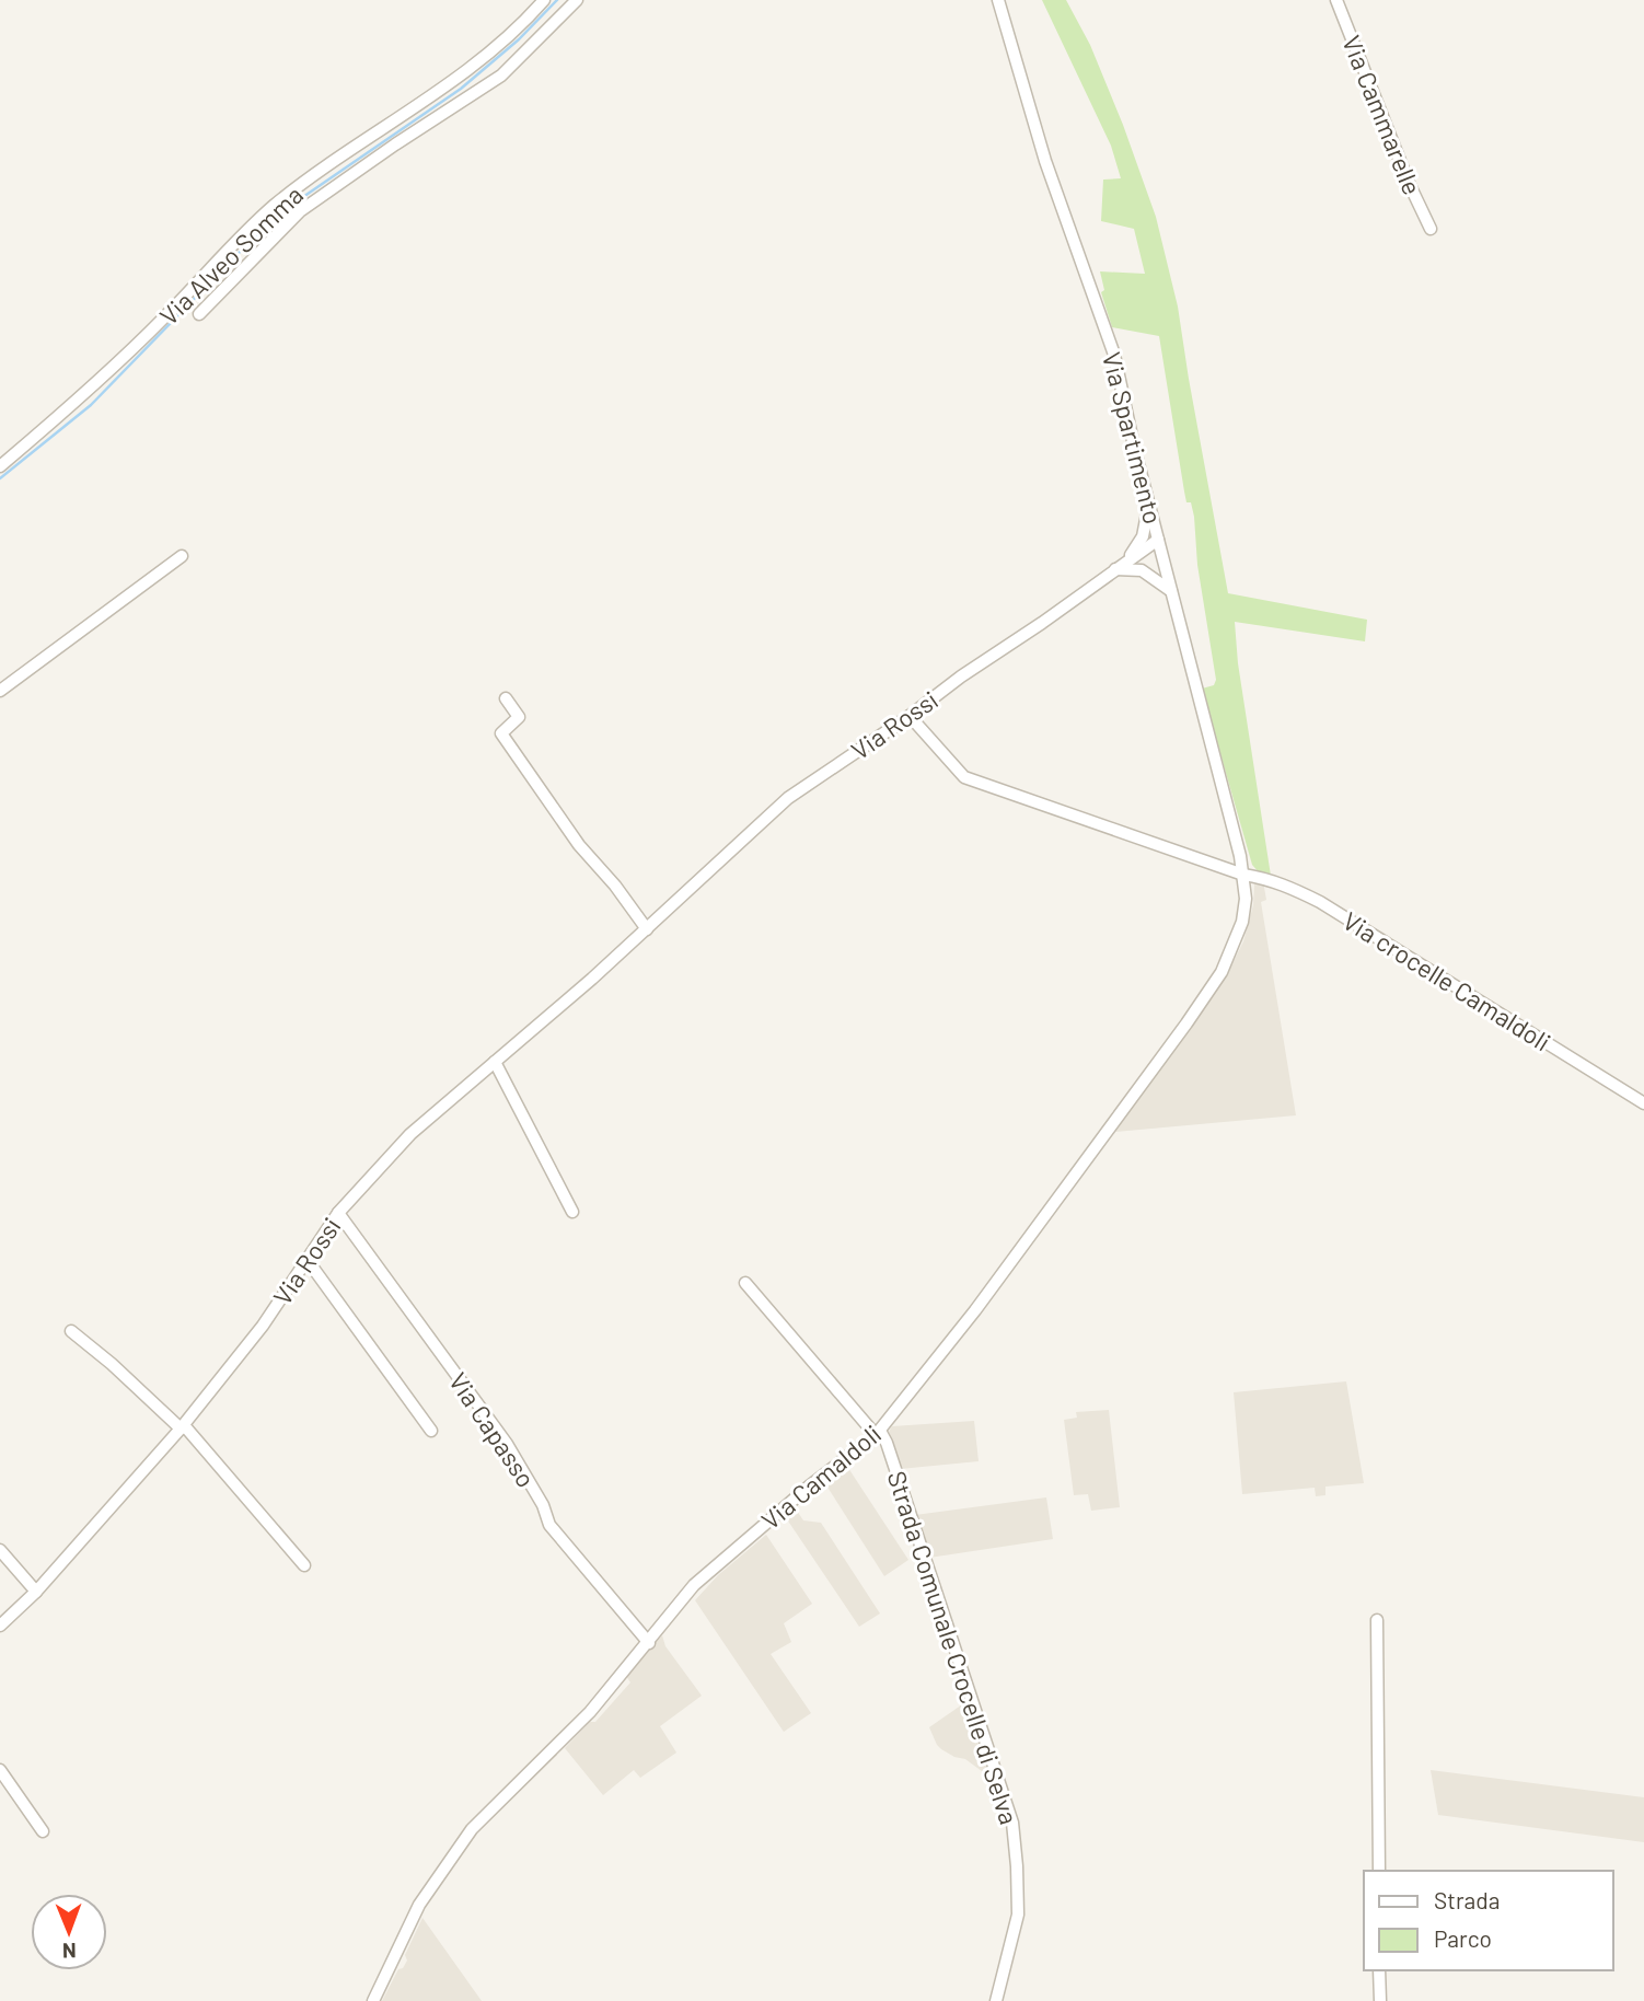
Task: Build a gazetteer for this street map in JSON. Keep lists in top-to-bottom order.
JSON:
{
  "streets": {
    "street": [
      "Via Cammarelle",
      "Via Alveo Somma",
      "Via Spartimento",
      "Via Rossi",
      "Via crocelle Camaldoli",
      "Via Capasso",
      "Via Camaldoli",
      "Strada Comunale Crocelle di Selva"
    ]
  },
  "crossings": [
    ["Via Spartimento", "Via Rossi"],
    ["Via Spartimento", "Via crocelle Camaldoli"],
    ["Via Spartimento", "Via Camaldoli"],
    ["Via Rossi", "Via crocelle Camaldoli"],
    ["Via Rossi", "Via Capasso"],
    ["Via crocelle Camaldoli", "Via Camaldoli"],
    ["Via Capasso", "Via Camaldoli"],
    ["Via Camaldoli", "Strada Comunale Crocelle di Selva"]
  ],
  "legend": ["Strada", "Parco"],
  "north": "bottom"
}
